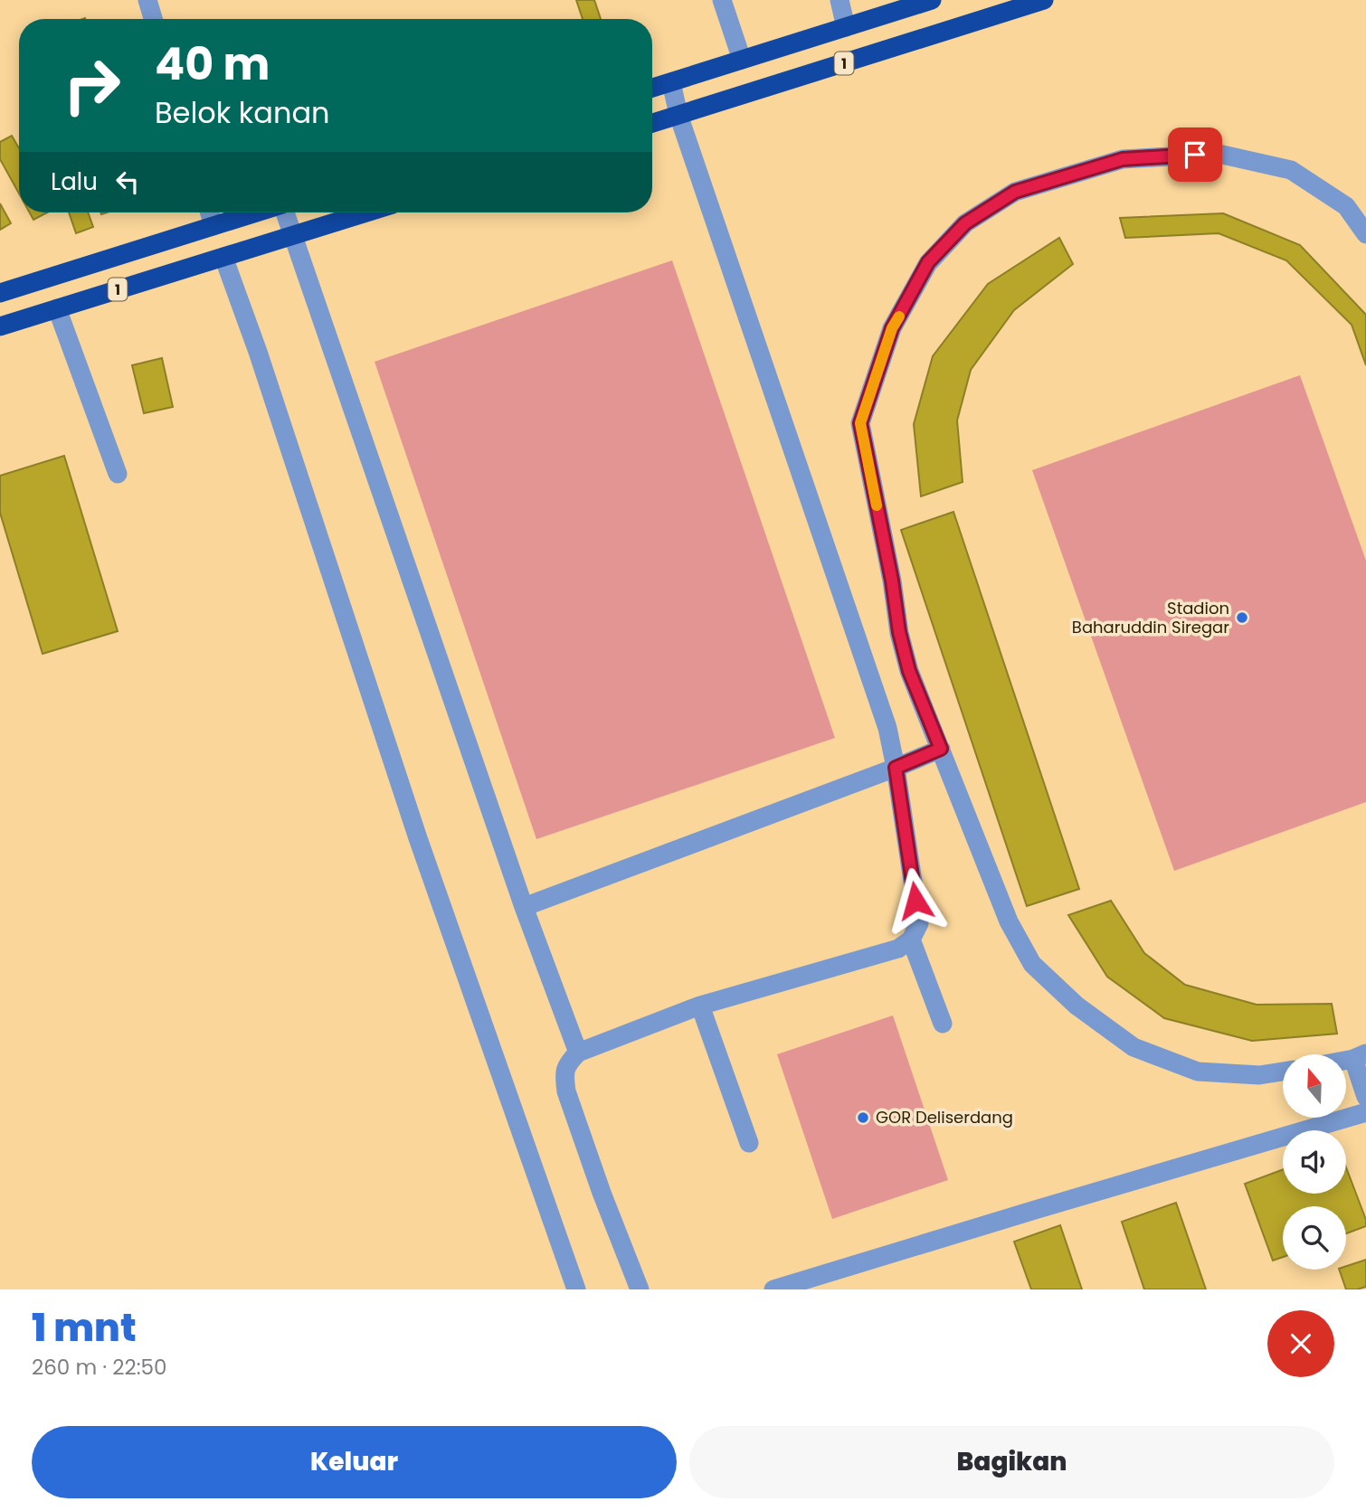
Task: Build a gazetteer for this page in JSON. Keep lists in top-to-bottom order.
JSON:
{
  "streets": {
    "highway": ["1"]
  },
  "places": ["Stadion Baharuddin Siregar", "GOR Deliserdang"],
  "north": "top",
  "page": {
    "turn": ["40 m", "Belok kanan"],
    "then": "Lalu",
    "heading": ["1 mnt", "260 m · 22:50"],
    "buttons": ["Keluar", "Bagikan"]
  }
}
